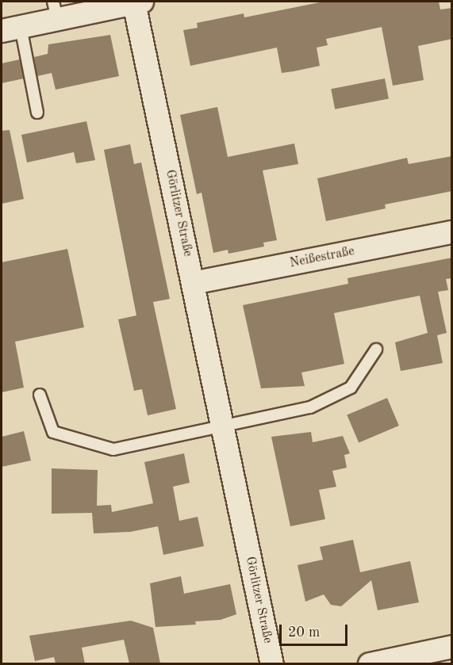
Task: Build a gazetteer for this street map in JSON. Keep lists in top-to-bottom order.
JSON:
{
  "streets": {
    "street": ["Görlitzer Straße", "Neißestraße"]
  },
  "crossings": [
    ["Görlitzer Straße", "Neißestraße"]
  ],
  "scale_bar": "20 m"
}
